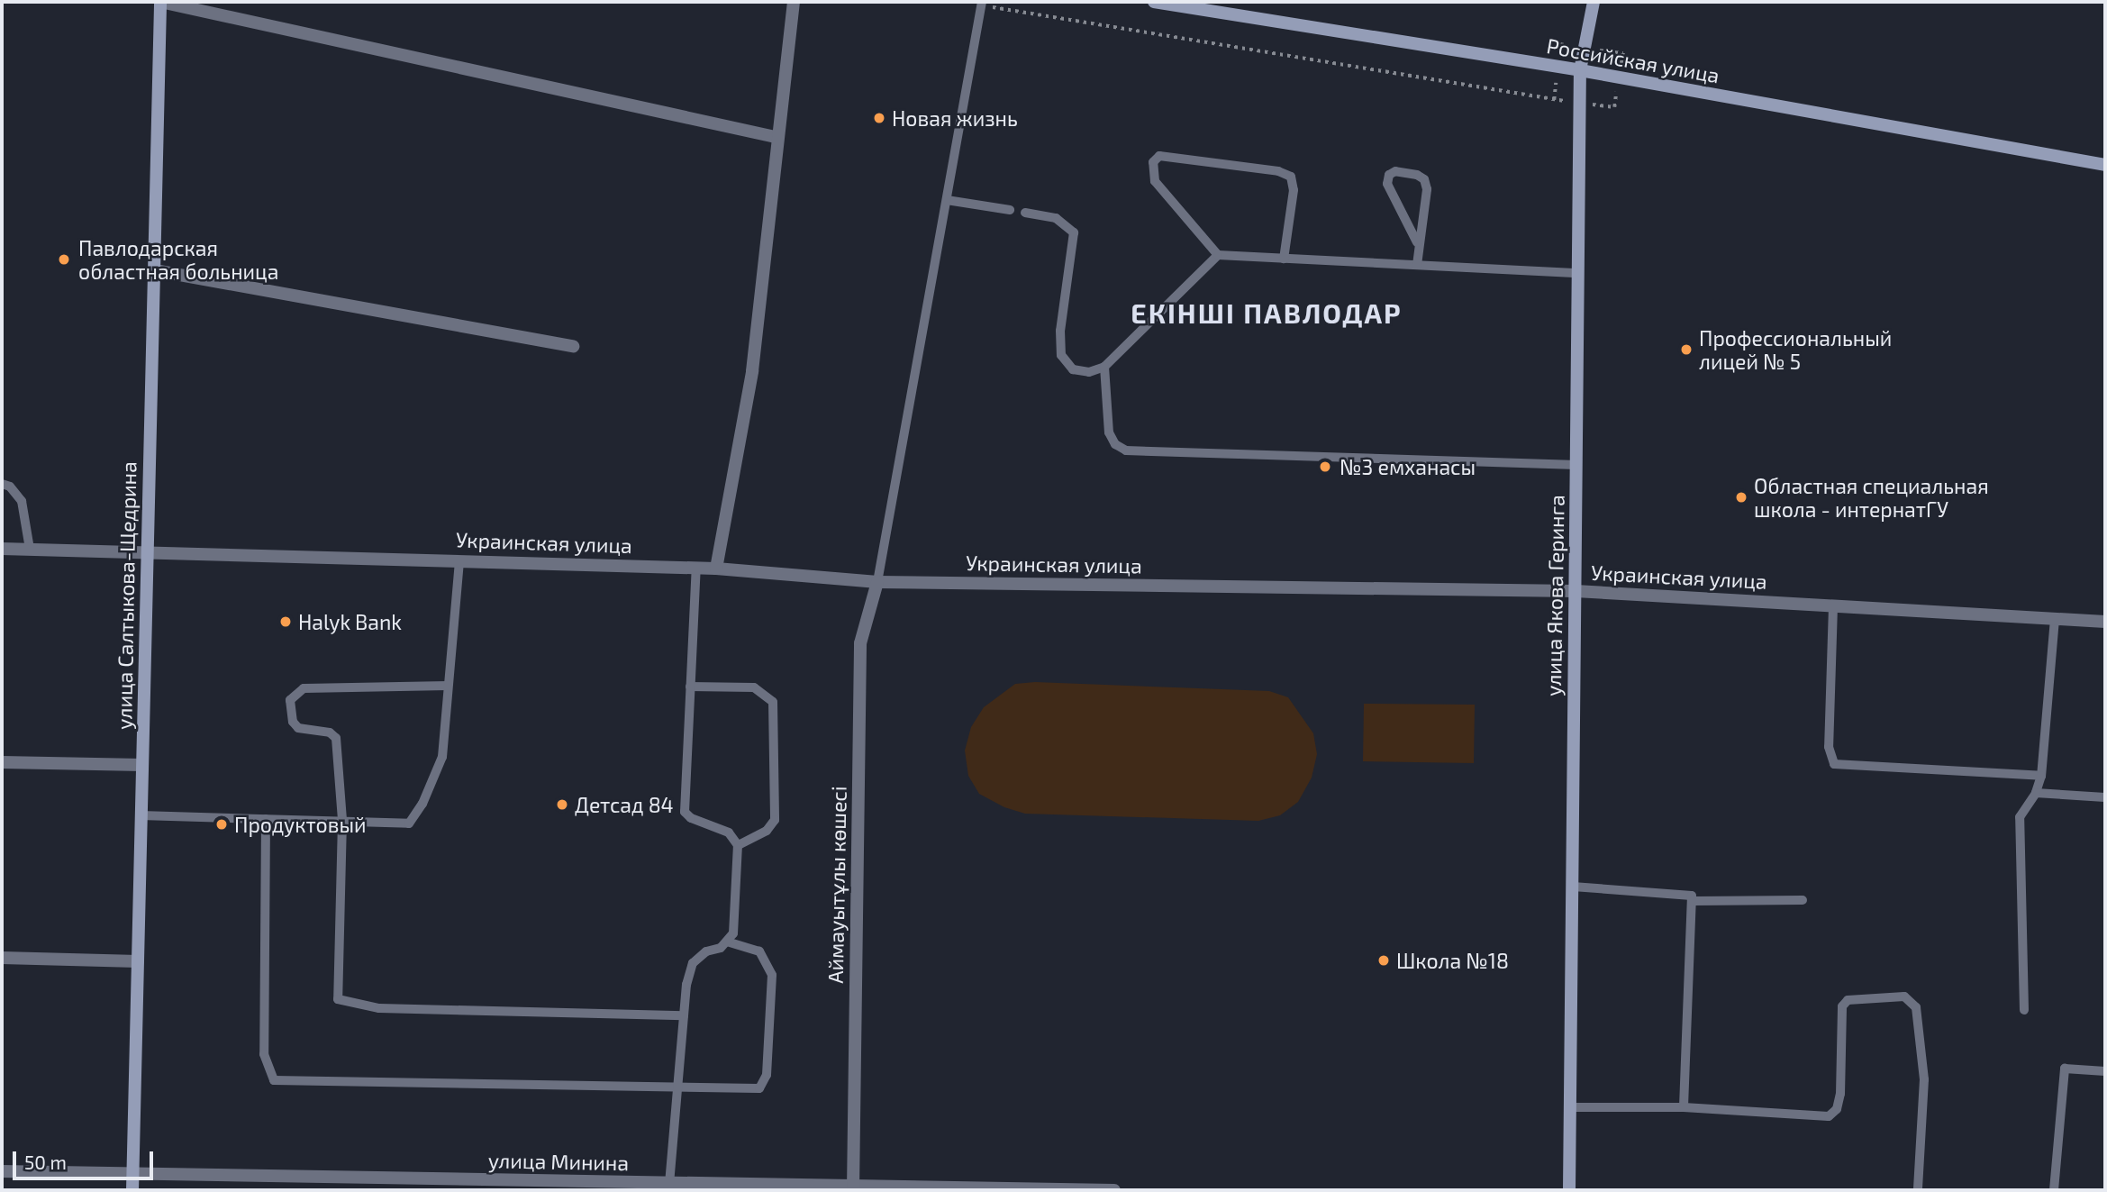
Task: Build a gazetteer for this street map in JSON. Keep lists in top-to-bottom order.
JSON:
{
  "streets": {
    "street": [
      "Российская улица",
      "Украинская улица",
      "улица Салтыкова-Щедрина",
      "улица Якова Геринга",
      "Аймауытұлы көшесі",
      "улица Минина"
    ]
  },
  "crossings": [
    ["Российская улица", "улица Якова Геринга"],
    ["Украинская улица", "улица Салтыкова-Щедрина"],
    ["Украинская улица", "улица Якова Геринга"],
    ["Украинская улица", "Аймауытұлы көшесі"],
    ["улица Салтыкова-Щедрина", "улица Минина"],
    ["Аймауытұлы көшесі", "улица Минина"]
  ],
  "districts": ["ЕКІНШІ ПАВЛОДАР"],
  "places": [
    "Новая жизнь",
    "Павлодарская областная больница",
    "Профессиональный лицей № 5",
    "№3 емханасы",
    "Областная специальная школа - интернатГУ",
    "Halyk Bank",
    "Детсад 84",
    "Продуктовый",
    "Школа №18"
  ],
  "scale_bar": "50 m"
}
